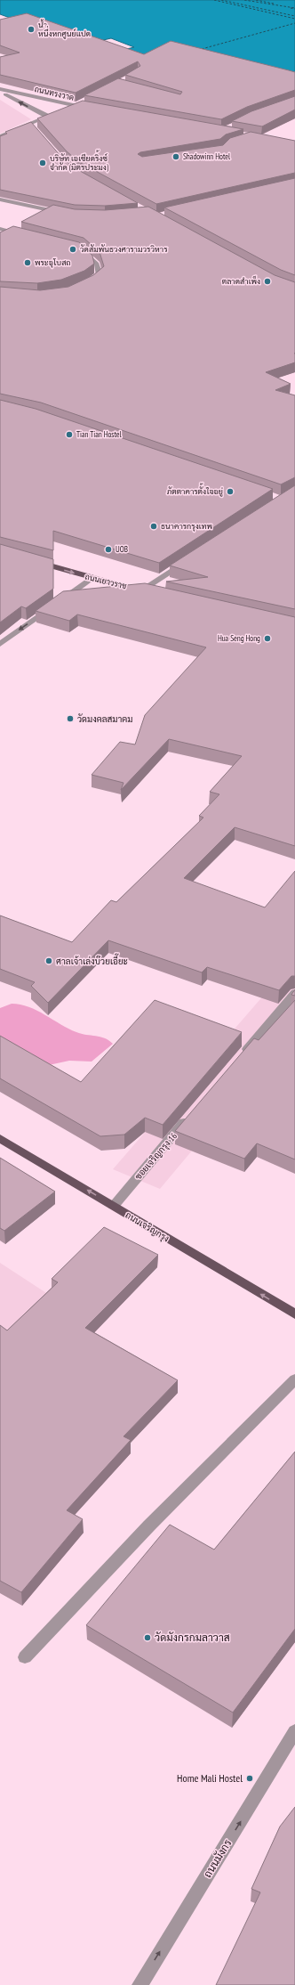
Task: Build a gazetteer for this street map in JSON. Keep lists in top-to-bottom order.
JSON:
{
  "streets": {
    "main road": ["ถนนเยาวราช", "ถนนเจริญกรุง"],
    "street": ["ถนนทรงวาด", "ซอยเจริญกรุง 16", "ถนนมังกร"]
  },
  "crossings": [
    ["ซอยเจริญกรุง 16", "ถนนเจริญกรุง"]
  ],
  "one_way": ["ถนนเยาวราช", "ถนนเจริญกรุง", "ถนนมังกร"],
  "places": [
    "น้ำ หนึ่งหกศูนย์แปด",
    "Shadowinn Hotel",
    "บริษัท เอเซียดริ้งซ์ จำกัด (มิตรประมง)",
    "วัดสัมพันธวงศารามวรวิหาร",
    "พระอุโบสถ",
    "ตลาดสำเพ็ง",
    "Tian Tian Hostel",
    "ภัตตาคารตั้งใจอยู่",
    "ธนาคารกรุงเทพ",
    "UOB",
    "Hua Seng Hong",
    "วัดมงคลสมาคม",
    "ศาลเจ้าเล่งบ๊วยเอี๊ยะ",
    "วัดมังกรกมลาวาส",
    "Home Mali Hostel"
  ]
}
